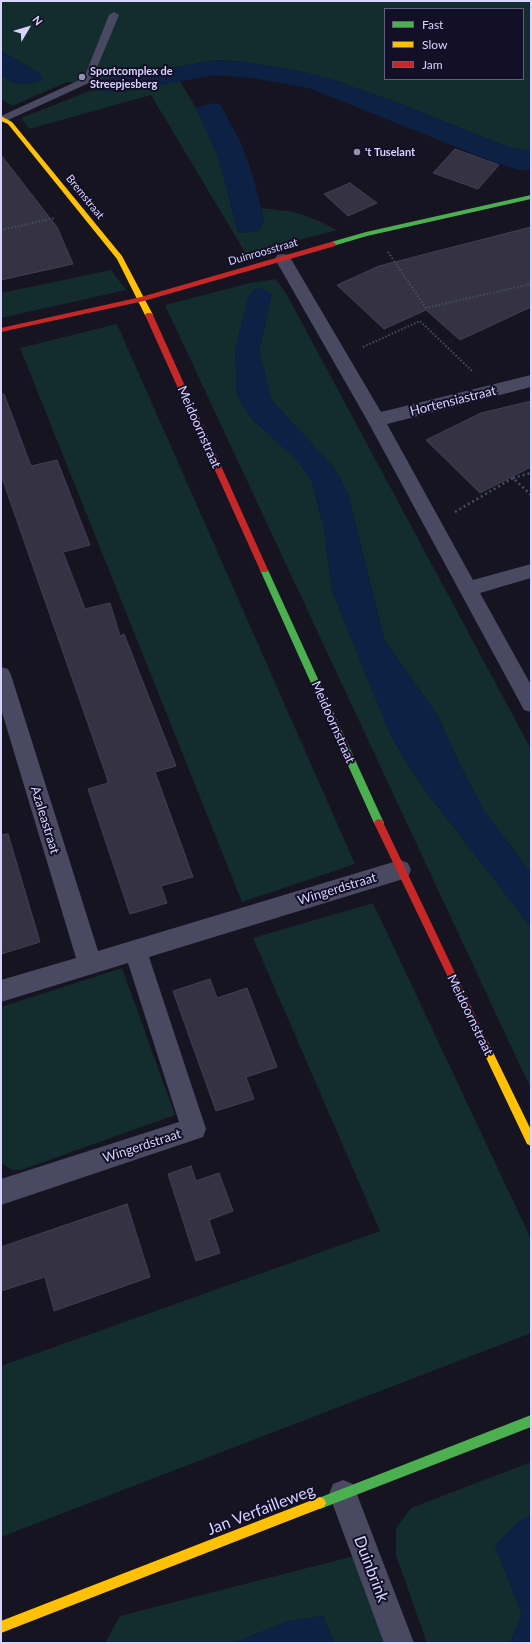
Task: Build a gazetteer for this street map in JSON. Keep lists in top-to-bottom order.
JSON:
{
  "streets": {
    "street": [
      "Bremstraat",
      "Duinroosstraat",
      "Hortensiastraat",
      "Meidoornstraat",
      "Azaleastraat",
      "Wingerdstraat",
      "Jan Verfailleweg",
      "Duinbrink"
    ]
  },
  "crossings": [
    ["Bremstraat", "Duinroosstraat"],
    ["Bremstraat", "Meidoornstraat"],
    ["Duinroosstraat", "Meidoornstraat"],
    ["Meidoornstraat", "Wingerdstraat"],
    ["Azaleastraat", "Wingerdstraat"],
    ["Jan Verfailleweg", "Duinbrink"]
  ],
  "places": ["Sportcomplex de Streepjesberg", "'t Tuselant"],
  "legend": ["Fast", "Slow", "Jam"],
  "north": "top right"
}
